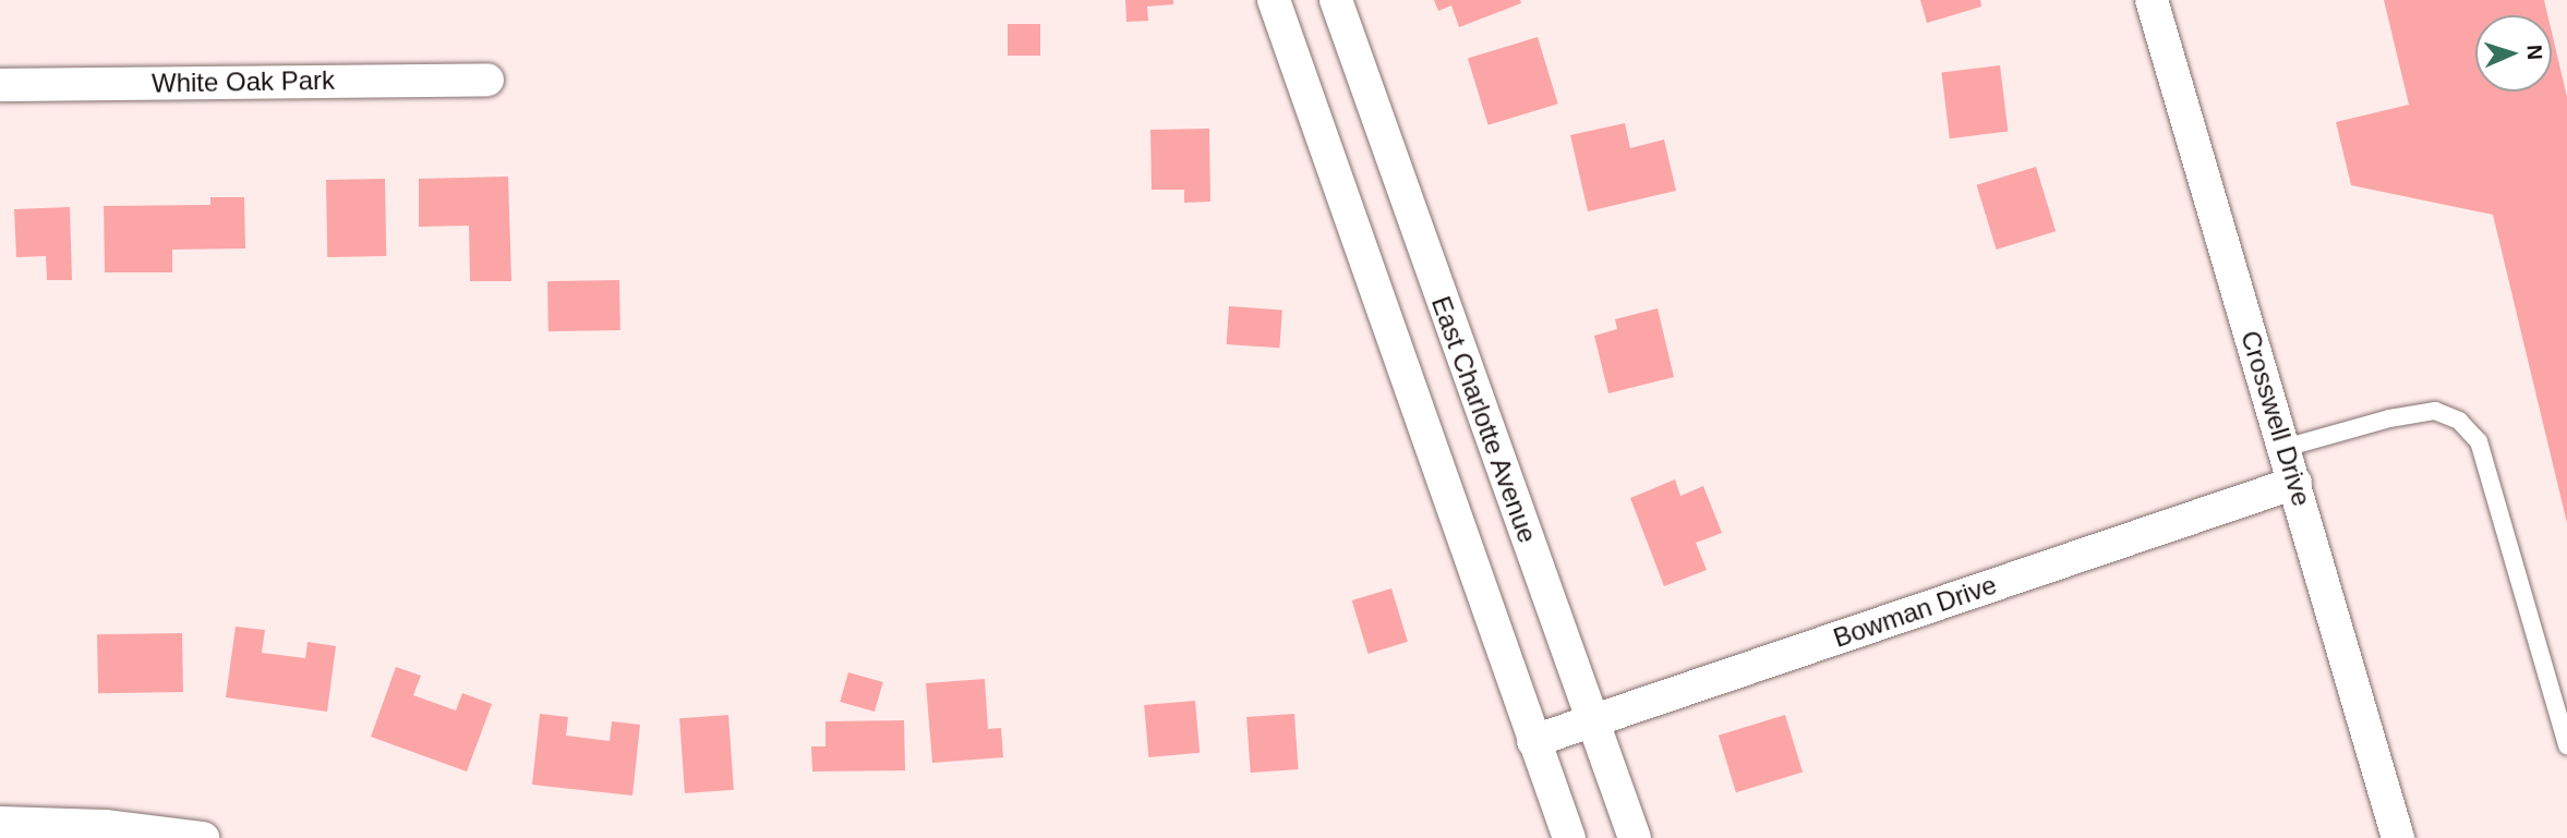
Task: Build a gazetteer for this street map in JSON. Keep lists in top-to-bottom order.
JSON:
{
  "streets": {
    "street": [
      "White Oak Park",
      "Crosswell Drive",
      "East Charlotte Avenue",
      "Bowman Drive"
    ]
  },
  "crossings": [
    ["Crosswell Drive", "Bowman Drive"],
    ["East Charlotte Avenue", "Bowman Drive"]
  ],
  "north": "right"
}
